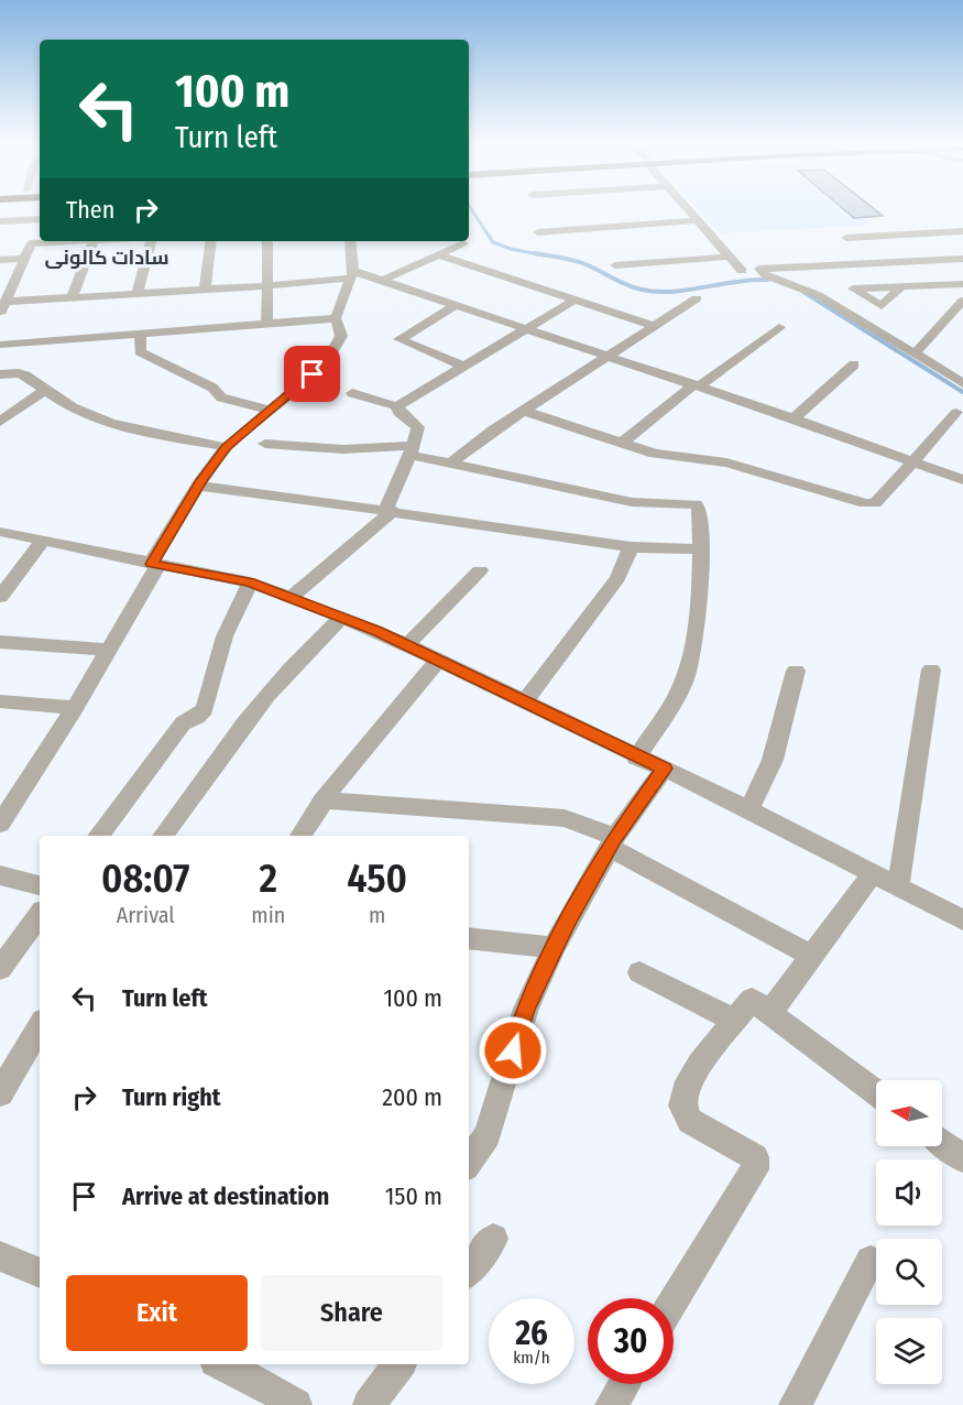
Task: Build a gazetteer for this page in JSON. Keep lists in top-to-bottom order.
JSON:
{
  "districts": ["سادات کالونی"],
  "north": "left",
  "page": {
    "turn": ["100 m", "Turn left"],
    "then": "Then",
    "eta": [
      "08:07",
      "Arrival",
      "2",
      "min",
      "450",
      "m"
    ],
    "list": [
      {
        "name": "Turn left",
        "value": "100 m"
      },
      {
        "name": "Turn right",
        "value": "200 m"
      },
      {
        "name": "Arrive at destination",
        "value": "150 m"
      }
    ],
    "buttons": ["Exit", "Share"],
    "speed": "26 km/h",
    "limit": "30"
  }
}
